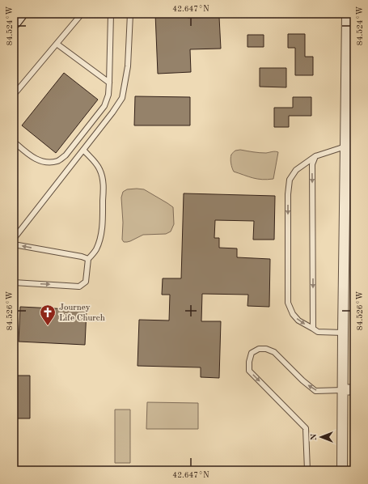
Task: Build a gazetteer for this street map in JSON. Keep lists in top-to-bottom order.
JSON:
{
  "places": {
    "church": ["Journey Life Church"]
  },
  "north": "left",
  "coordinates": ["42.647°N", "84.524°W", "84.526°W"]
}
